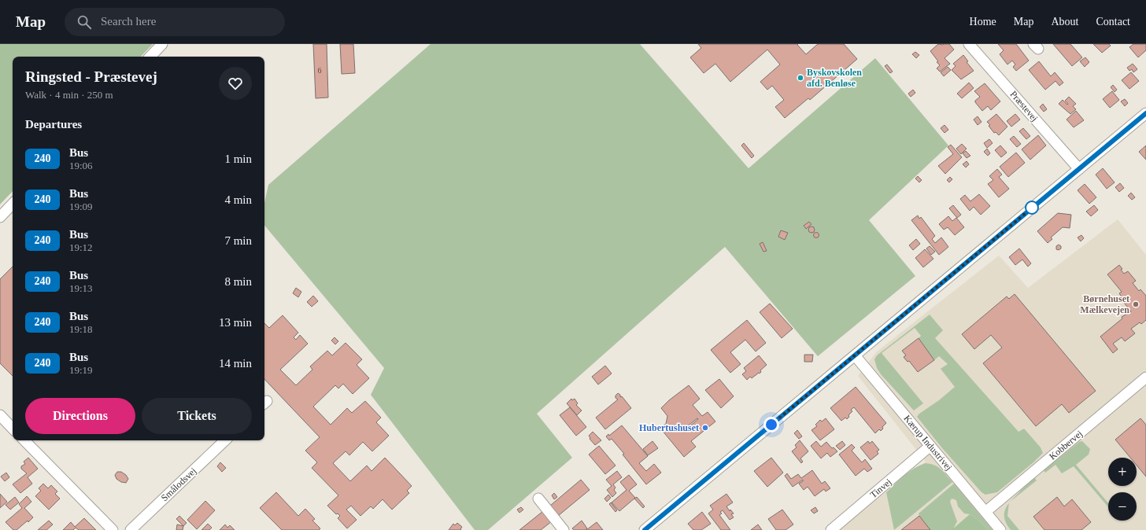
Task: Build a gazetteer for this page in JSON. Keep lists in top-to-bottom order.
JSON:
{
  "streets": {
    "street": [
      "Præstevej",
      "Kærup Industrivej",
      "Kobbervej",
      "Smålodsvej",
      "Tinvej"
    ]
  },
  "crossings": [
    ["Kærup Industrivej", "Kobbervej"],
    ["Kærup Industrivej", "Tinvej"]
  ],
  "places": ["Byskovskolen afd. Benløse", "Børnehuset Mælkevejen", "Hubertushuset"],
  "lines": ["bus line 240"],
  "house_numbers": ["6"],
  "page": {
    "header": "Map",
    "search": "Search here",
    "nav": [
      "Home",
      "Map",
      "About",
      "Contact"
    ],
    "heading": [
      ["Ringsted - Præstevej", "Walk · 4 min · 250 m"],
      "Departures"
    ],
    "list": [
      {
        "mark": "240",
        "name": "Bus",
        "note": "19:06",
        "value": "1 min"
      },
      {
        "mark": "240",
        "name": "Bus",
        "note": "19:09",
        "value": "4 min"
      },
      {
        "mark": "240",
        "name": "Bus",
        "note": "19:12",
        "value": "7 min"
      },
      {
        "mark": "240",
        "name": "Bus",
        "note": "19:13",
        "value": "8 min"
      },
      {
        "mark": "240",
        "name": "Bus",
        "note": "19:18",
        "value": "13 min"
      },
      {
        "mark": "240",
        "name": "Bus",
        "note": "19:19",
        "value": "14 min"
      }
    ],
    "buttons": ["Directions", "Tickets"],
    "map_buttons": ["+", "−"]
  }
}
